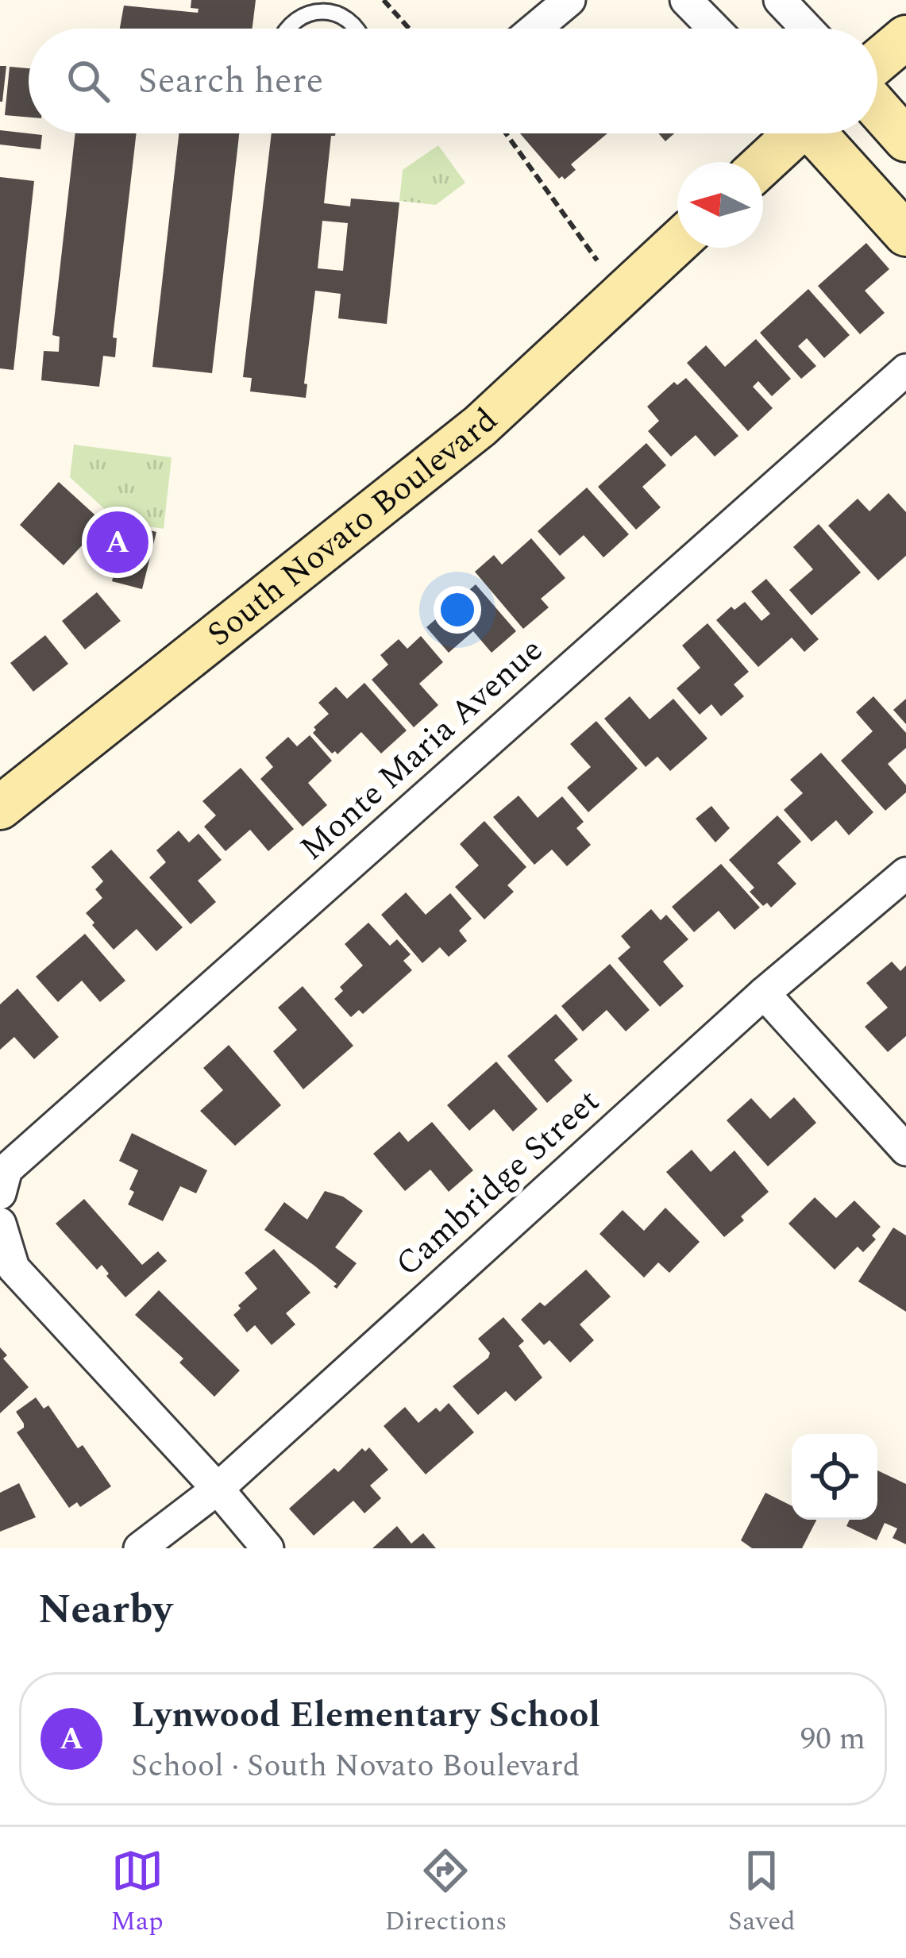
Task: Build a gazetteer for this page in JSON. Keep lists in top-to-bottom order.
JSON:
{
  "streets": {
    "main road": ["South Novato Boulevard"],
    "street": ["Monte Maria Avenue", "Cambridge Street"]
  },
  "north": "left",
  "page": {
    "search": "Search here",
    "pins": "A",
    "heading": "Nearby",
    "list": [
      {
        "mark": "A",
        "name": "Lynwood Elementary School",
        "note": "School · South Novato Boulevard",
        "value": "90 m"
      }
    ],
    "nav": ["Map", "Directions", "Saved"]
  }
}
